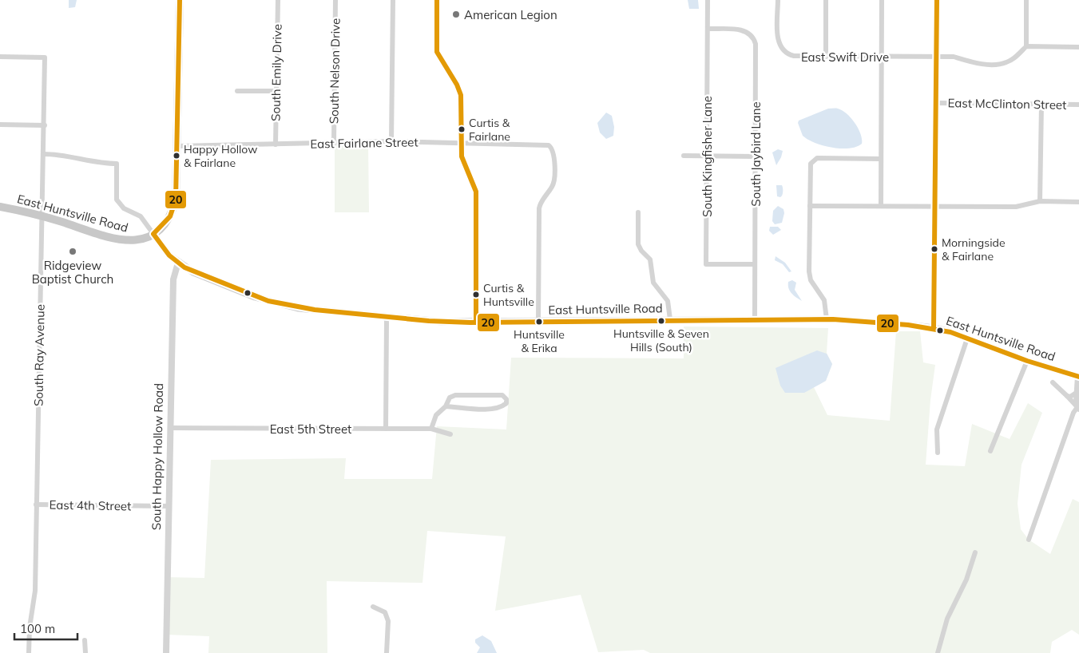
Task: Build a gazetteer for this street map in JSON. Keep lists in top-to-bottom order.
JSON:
{
  "streets": {
    "main road": ["East Huntsville Road"],
    "street": [
      "East Swift Drive",
      "South Nelson Drive",
      "South Emily Drive",
      "East McClinton Street",
      "East Fairlane Street",
      "South Jaybird Lane",
      "South Kingfisher Lane",
      "South Ray Avenue",
      "East 5th Street",
      "South Happy Hollow Road",
      "East 4th Street"
    ]
  },
  "crossings": [
    ["South Nelson Drive", "East Fairlane Street"],
    ["South Emily Drive", "East Fairlane Street"],
    ["East Fairlane Street", "East Huntsville Road"],
    ["South Jaybird Lane", "South Kingfisher Lane"],
    ["South Jaybird Lane", "East Huntsville Road"],
    ["East Huntsville Road", "South Ray Avenue"],
    ["East Huntsville Road", "South Happy Hollow Road"],
    ["South Ray Avenue", "East 4th Street"],
    ["East 5th Street", "South Happy Hollow Road"],
    ["South Happy Hollow Road", "East 4th Street"]
  ],
  "places": [
    "American Legion",
    "Curtis & Fairlane",
    "Happy Hollow & Fairlane",
    "Morningside & Fairlane",
    "Ridgeview Baptist Church",
    "Curtis & Huntsville",
    "Huntsville & Seven Hills (South)",
    "Huntsville & Erika"
  ],
  "lines": ["transit line 20"],
  "scale_bar": "100 m"
}
